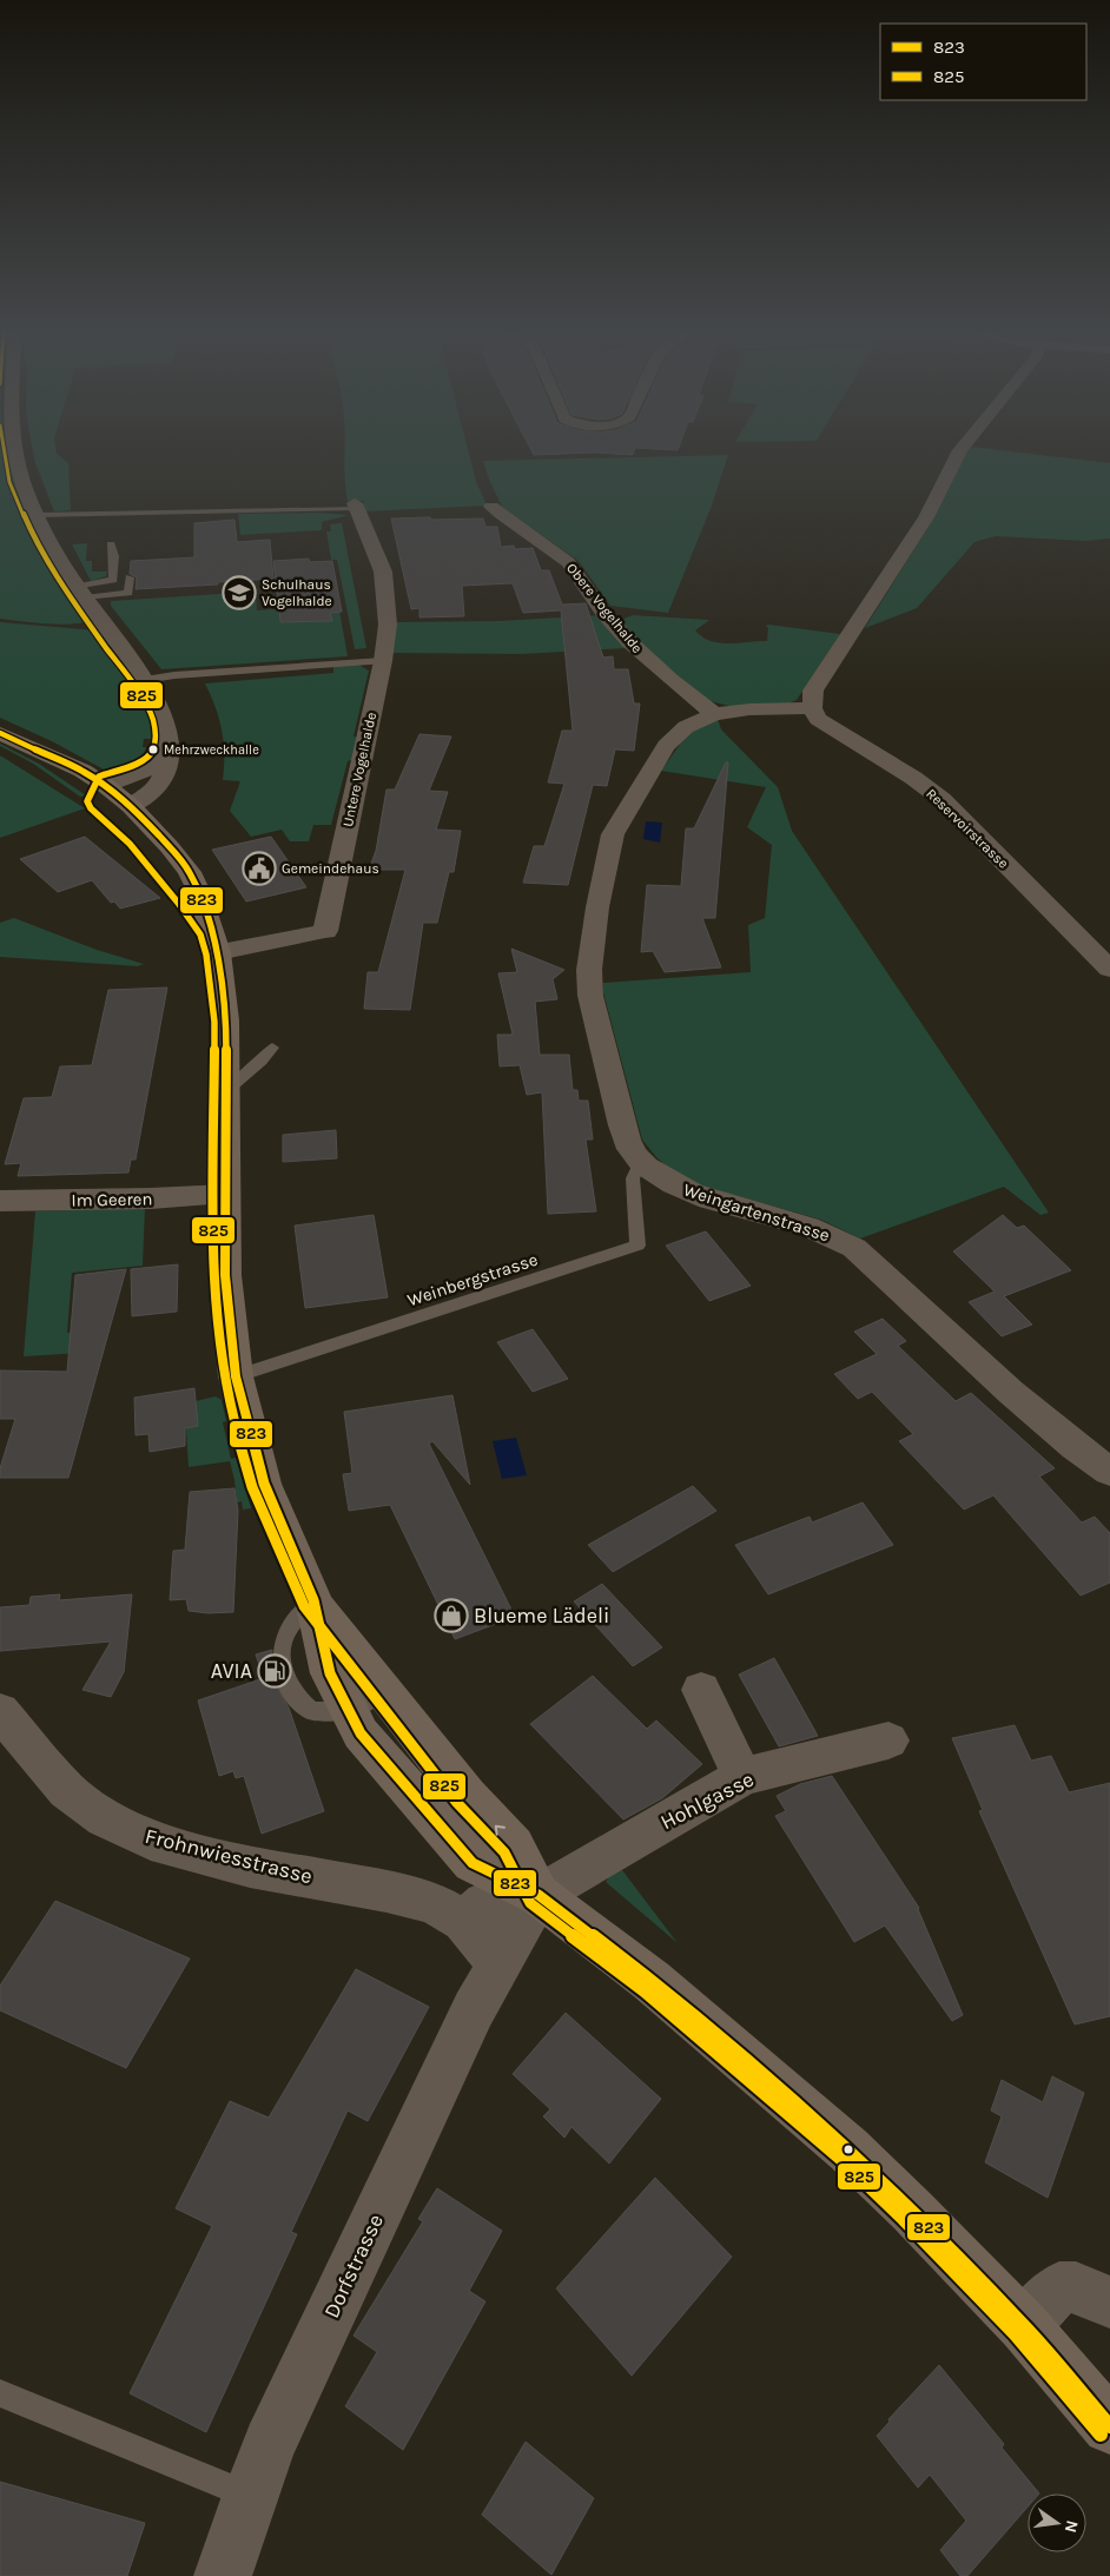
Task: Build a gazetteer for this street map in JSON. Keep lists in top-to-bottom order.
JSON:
{
  "streets": {
    "street": [
      "Obere Vogelhalde",
      "Untere Vogelhalde",
      "Reservoirstrasse",
      "Im Geeren",
      "Weingartenstrasse",
      "Hohlgasse",
      "Frohnwiesstrasse",
      "Dorfstrasse"
    ],
    "lane": ["Weinbergstrasse"]
  },
  "crossings": [
    ["Weingartenstrasse", "Weinbergstrasse"],
    ["Hohlgasse", "Dorfstrasse"]
  ],
  "places": {
    "school or university": ["Schulhaus Vogelhalde"],
    "other": ["Mehrzweckhalle"],
    "public building": ["Gemeindehaus"],
    "shop": ["Blueme Lädeli"],
    "fuel station": ["AVIA"]
  },
  "lines": ["transit line 825", "transit line 823"],
  "legend": ["823", "825"],
  "north": "right"
}
